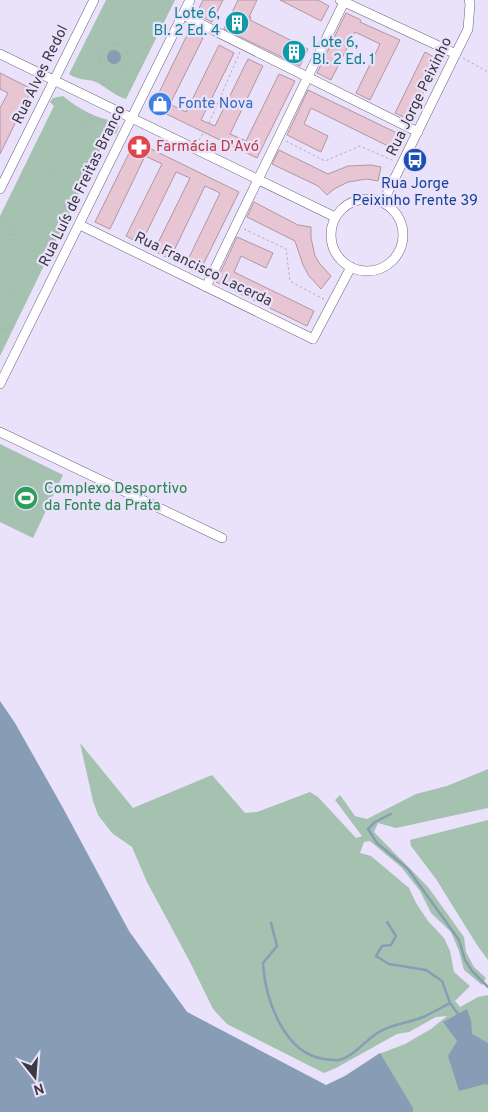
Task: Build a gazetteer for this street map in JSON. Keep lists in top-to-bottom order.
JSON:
{
  "streets": {
    "street": [
      "Rua Alves Redol",
      "Rua Jorge Peixinho",
      "Rua Luís de Freitas Branco",
      "Rua Francisco Lacerda"
    ]
  },
  "crossings": [
    ["Rua Luís de Freitas Branco", "Rua Francisco Lacerda"]
  ],
  "places": {
    "building": ["Lote 6, Bl. 2 Ed. 4", "Lote 6, Bl. 2 Ed. 1"],
    "shop": ["Fonte Nova"],
    "pharmacy": ["Farmácia D'Avó"],
    "bus stop": ["Rua Jorge Peixinho Frente 39"],
    "sports": ["Complexo Desportivo da Fonte da Prata"]
  },
  "north": "bottom"
}
